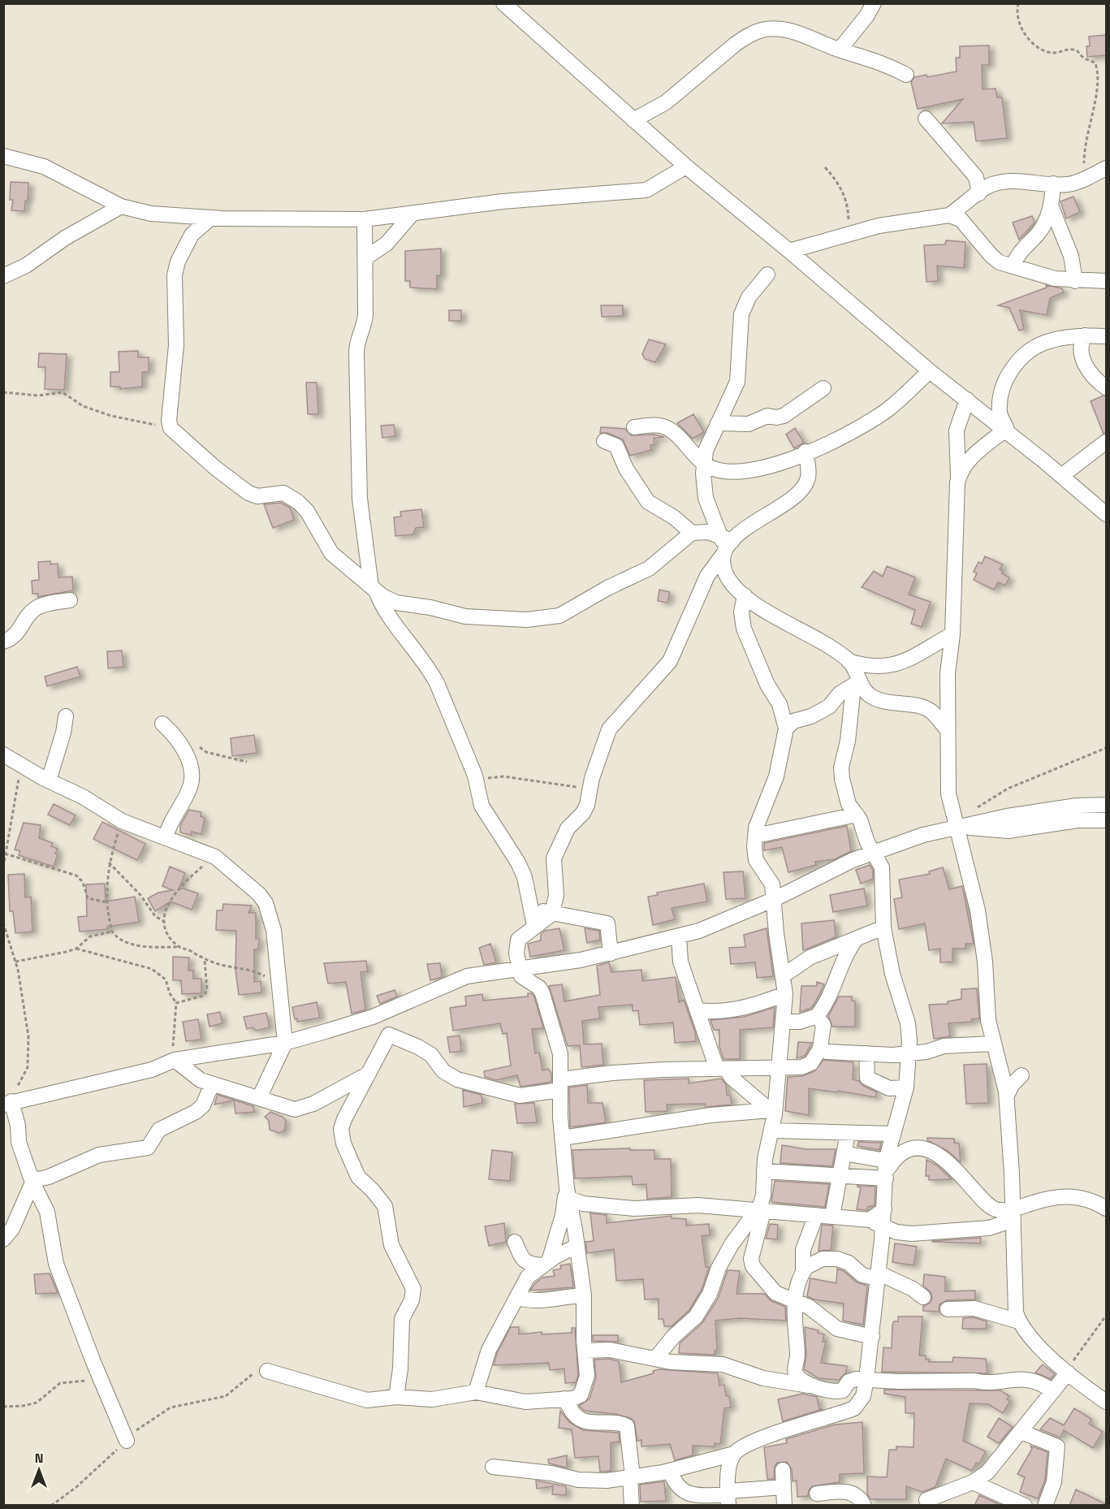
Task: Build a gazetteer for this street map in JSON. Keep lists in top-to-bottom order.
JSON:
{
  "north": "top"
}
